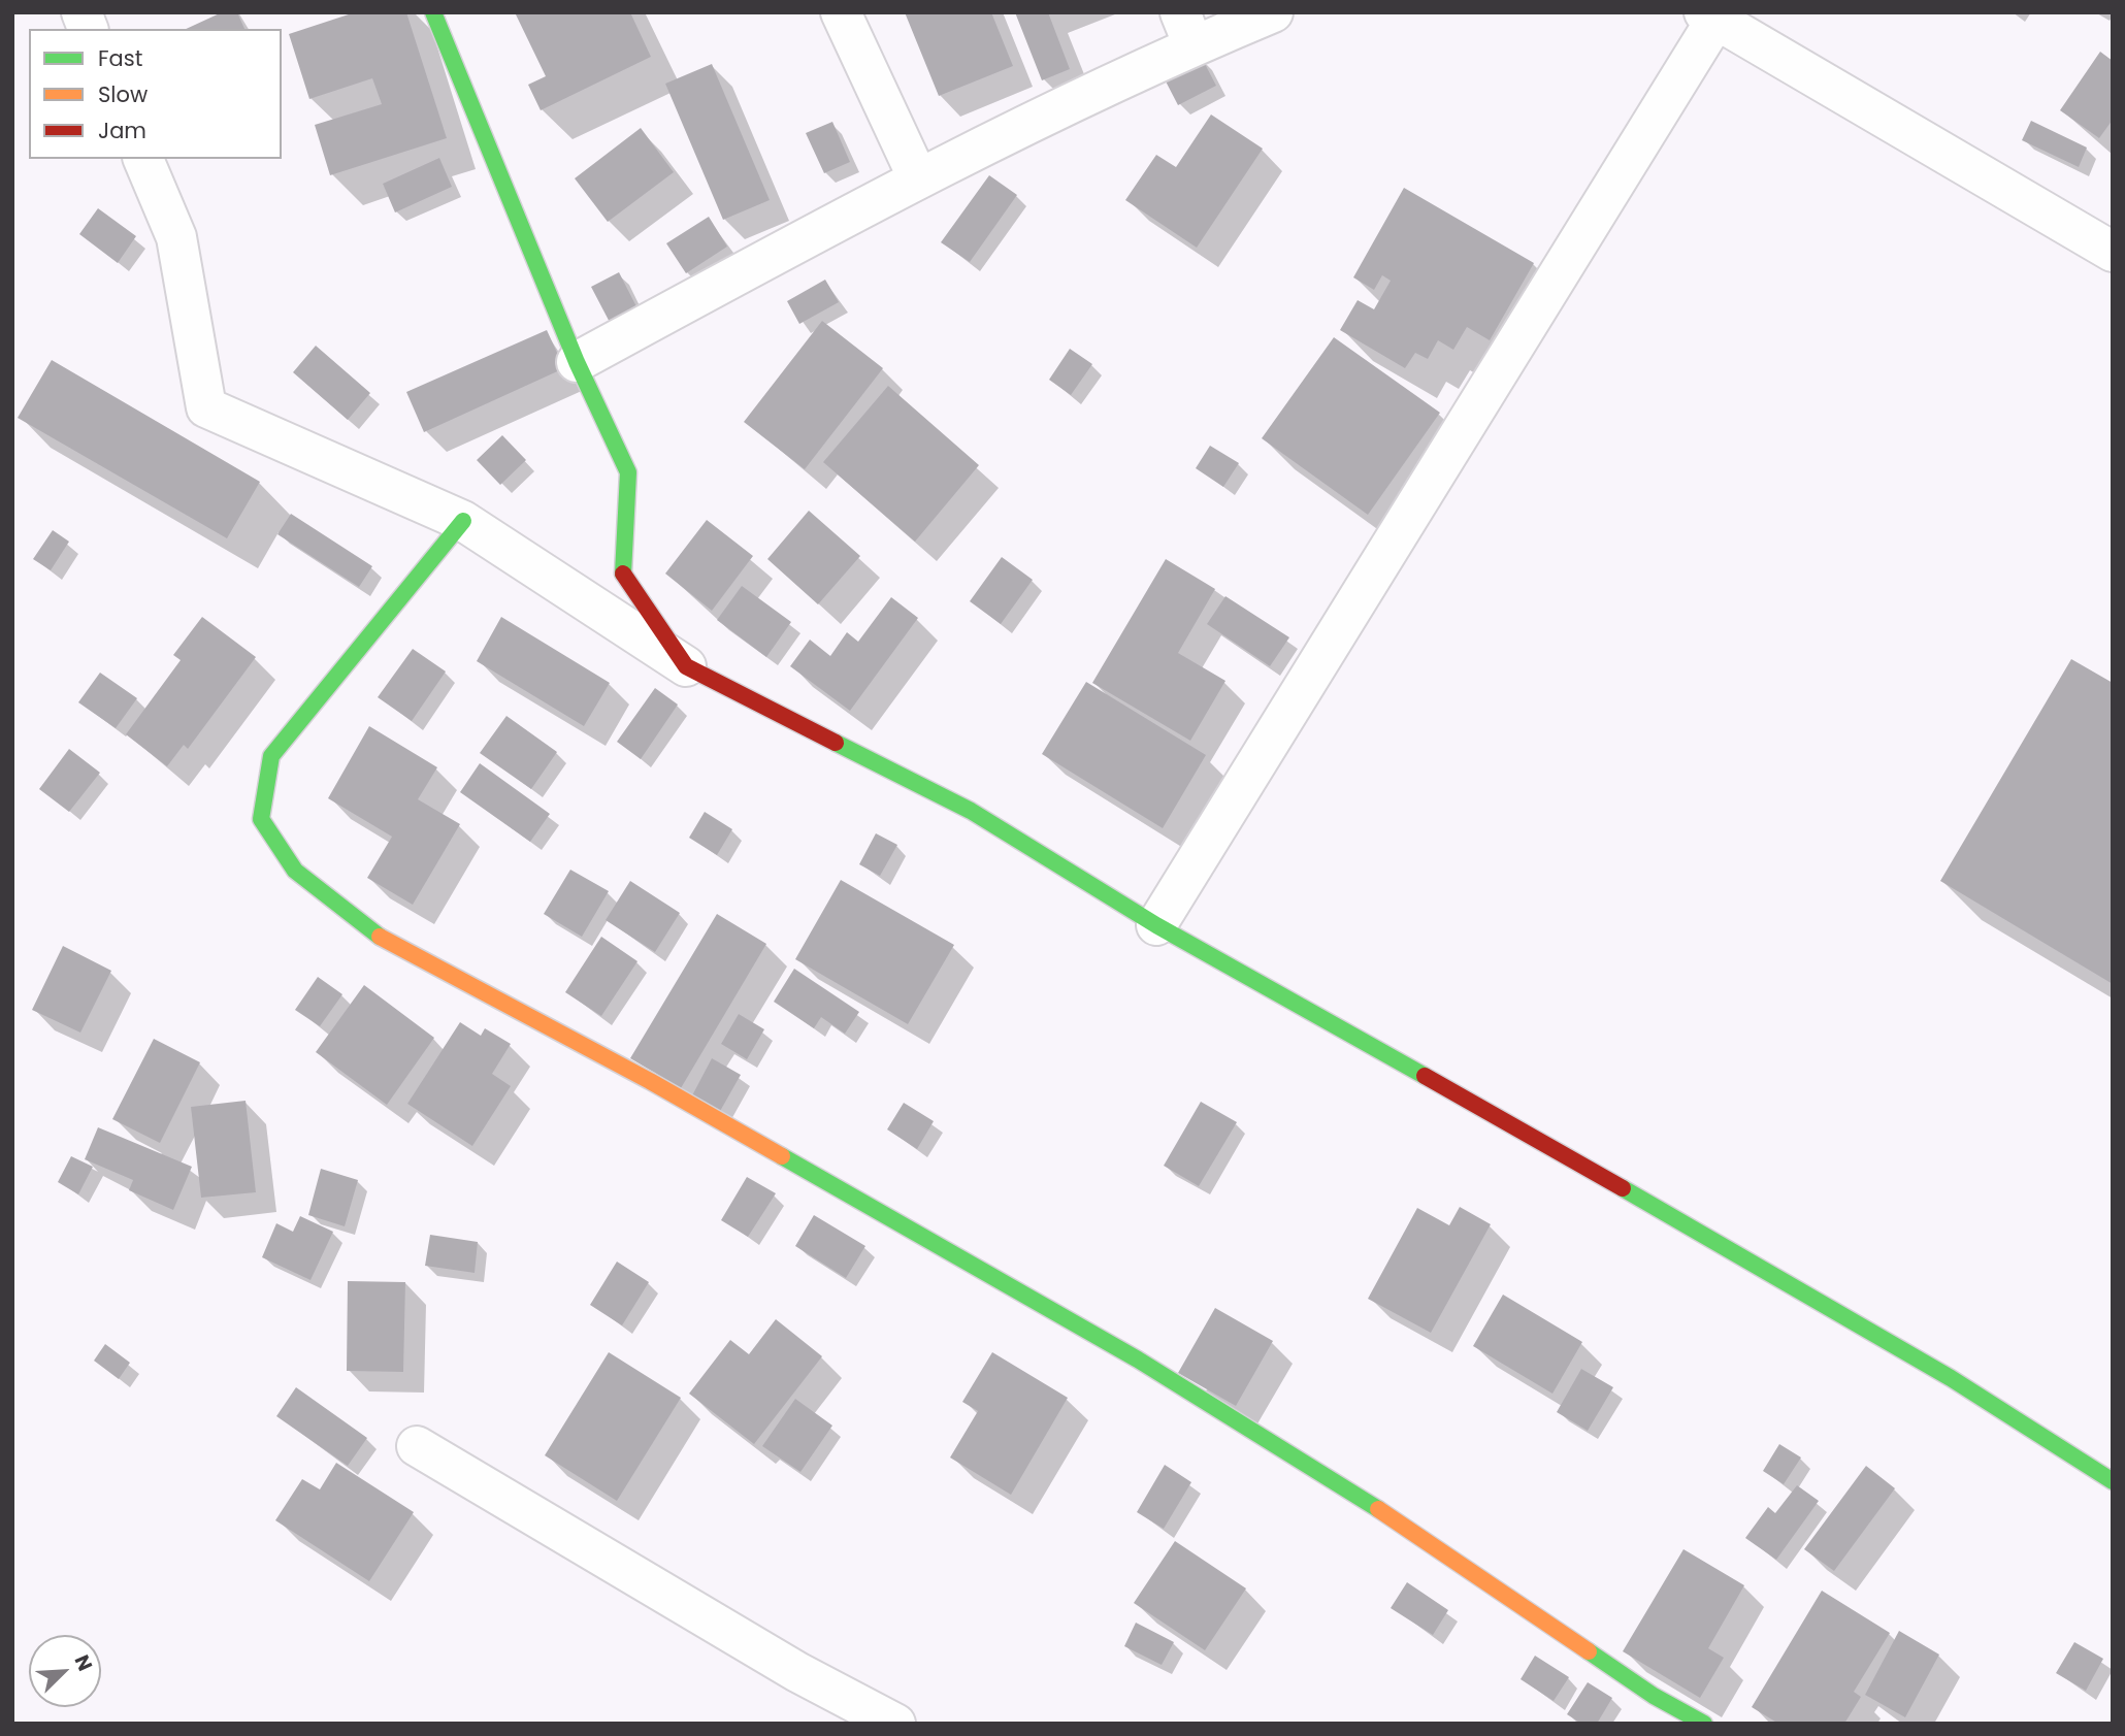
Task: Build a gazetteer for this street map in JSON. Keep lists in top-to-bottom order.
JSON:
{
  "legend": ["Fast", "Slow", "Jam"],
  "north": "top right"
}
